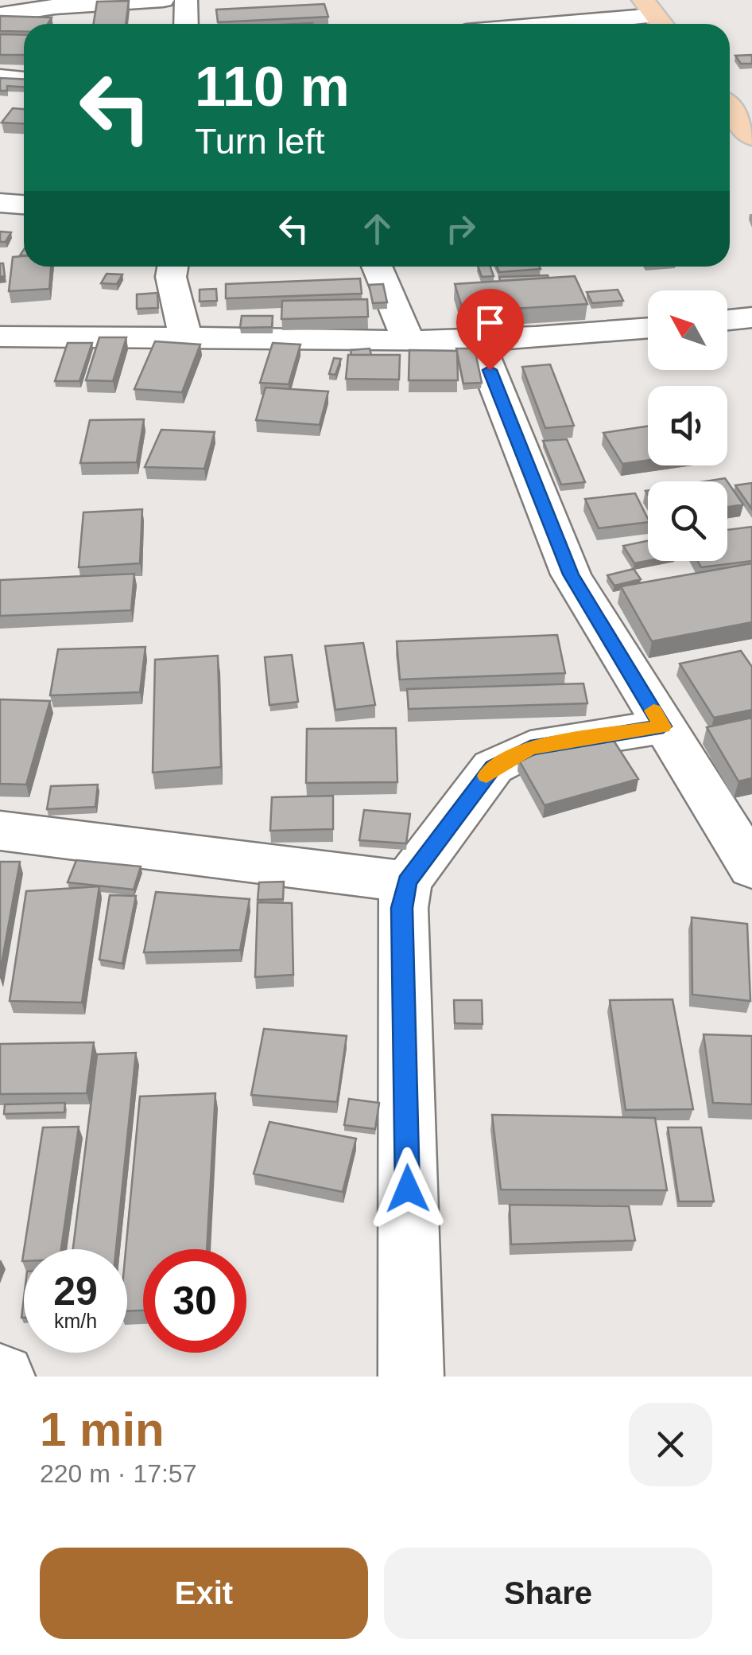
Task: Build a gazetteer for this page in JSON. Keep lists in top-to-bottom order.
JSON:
{
  "north": "top left",
  "page": {
    "turn": ["110 m", "Turn left"],
    "speed": "29 km/h",
    "limit": "30",
    "heading": ["1 min", "220 m · 17:57"],
    "buttons": ["Exit", "Share"]
  }
}
